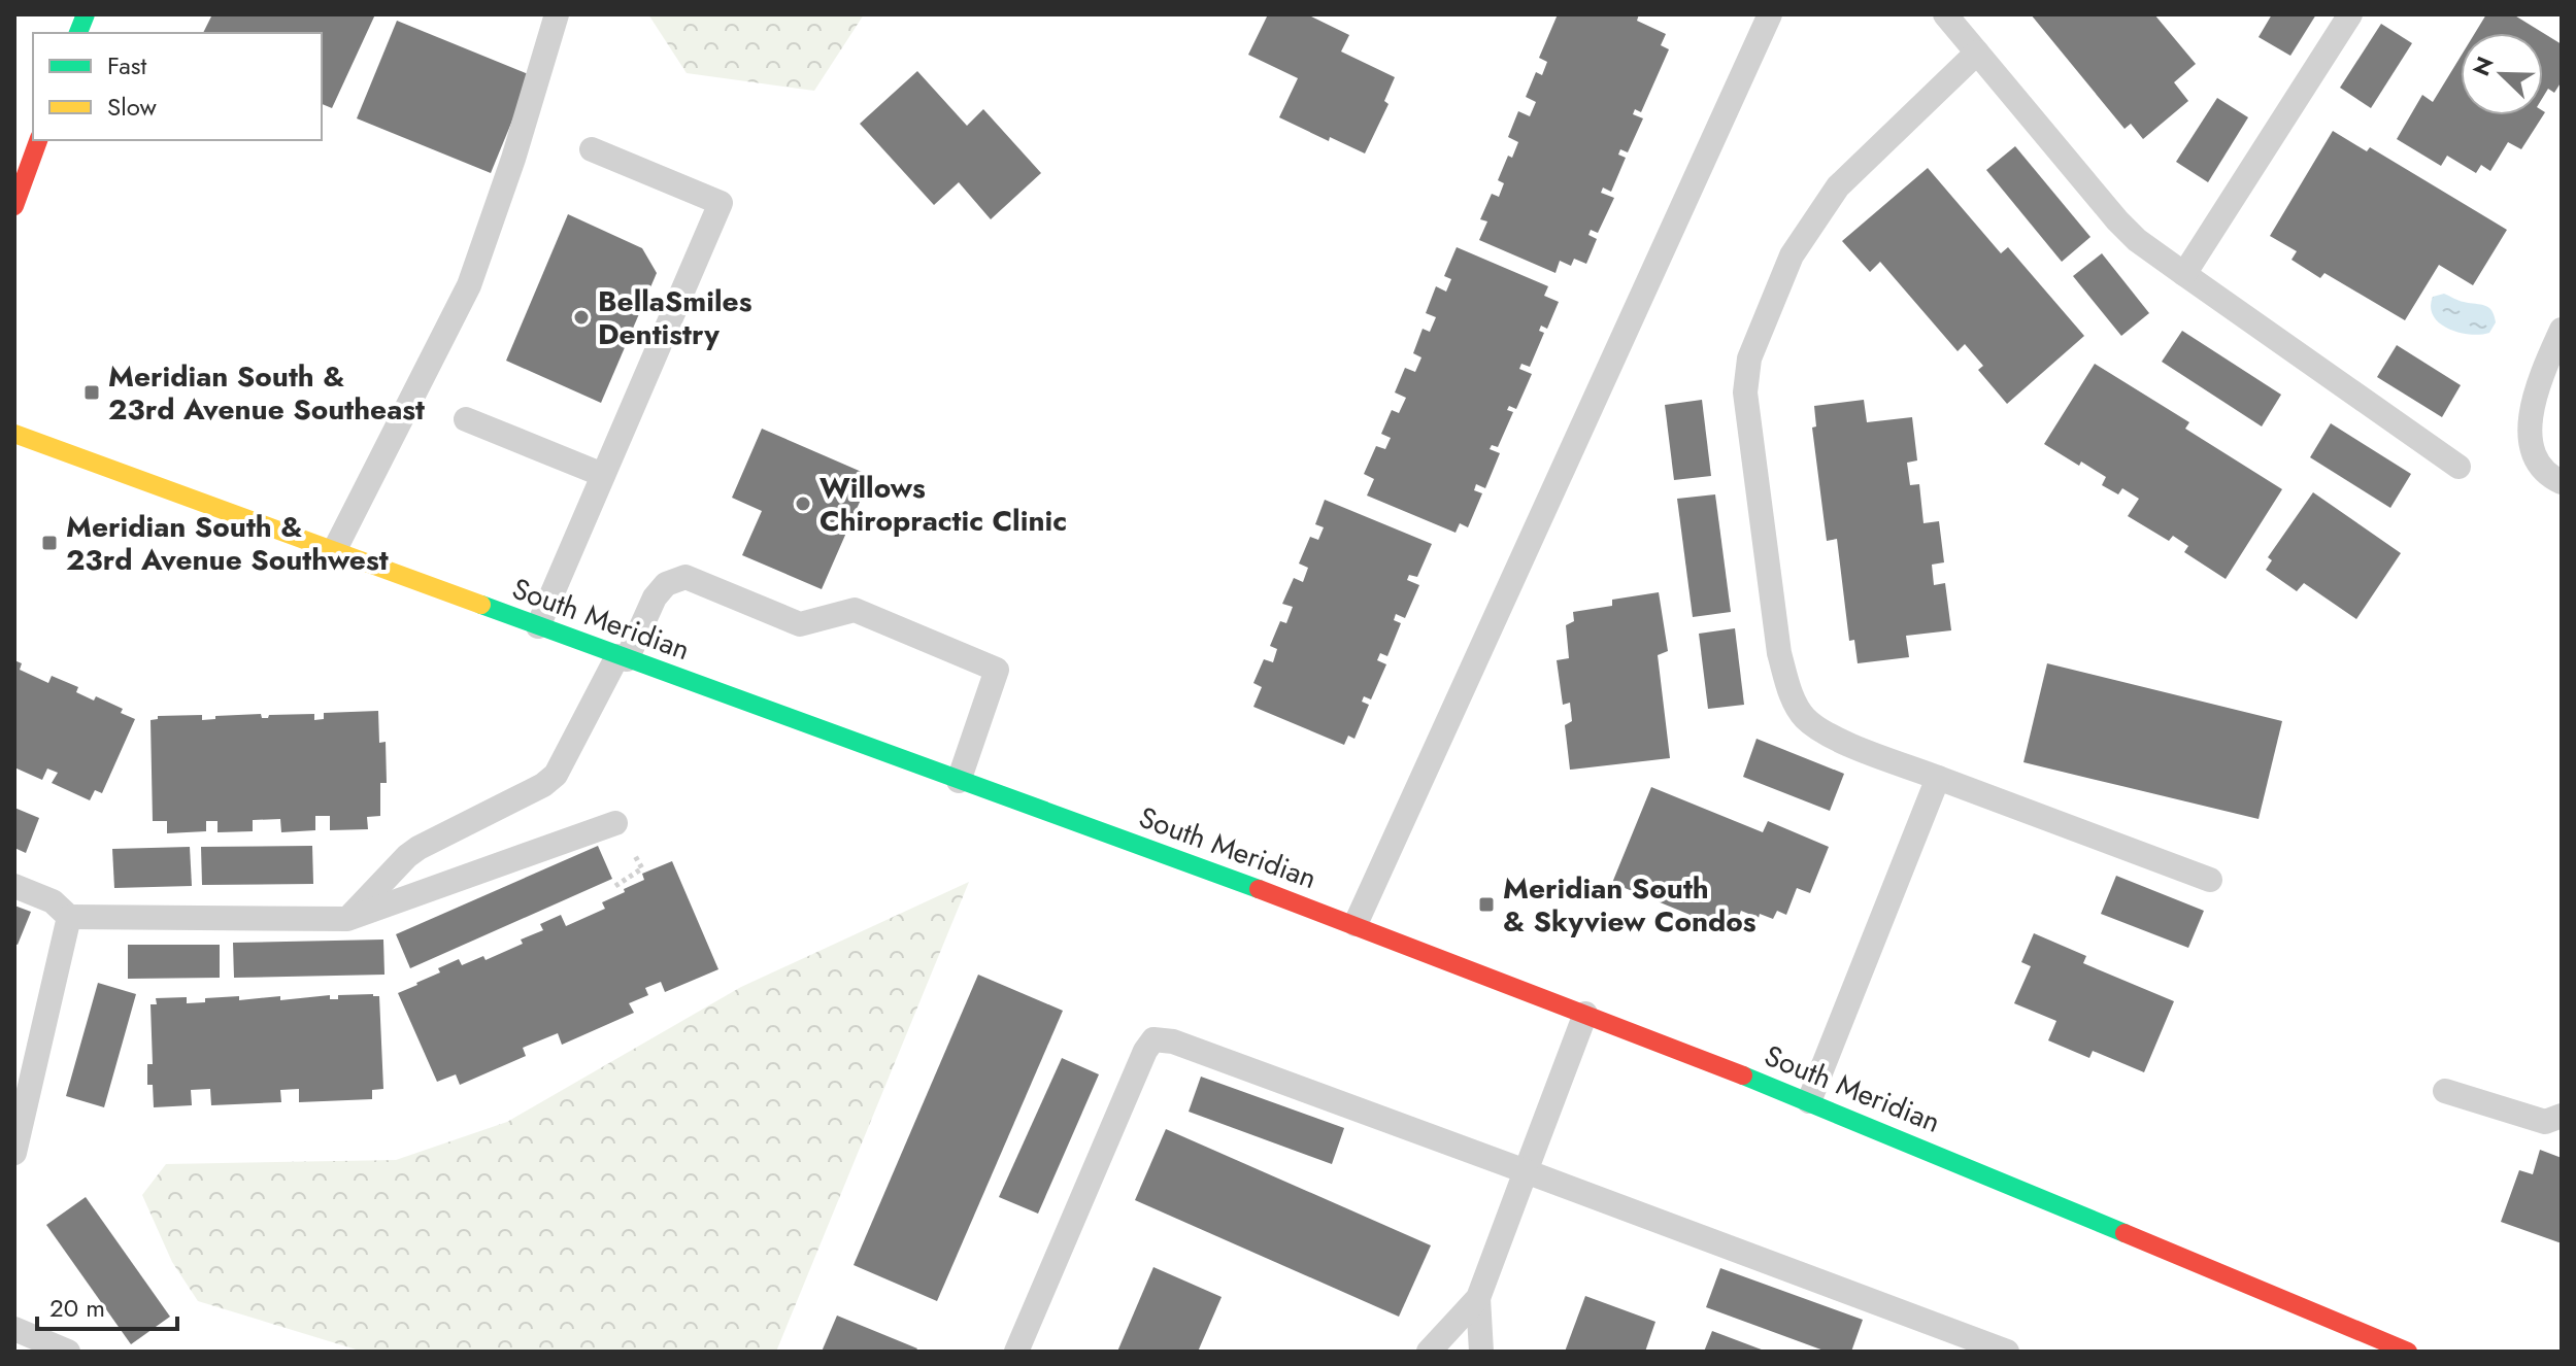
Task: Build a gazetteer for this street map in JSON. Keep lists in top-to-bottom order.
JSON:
{
  "streets": {
    "main road": ["South Meridian"]
  },
  "places": {
    "other": ["BellaSmiles Dentistry", "Willows Chiropractic Clinic"],
    "transit": ["Meridian South & 23rd Avenue Southeast", "Meridian South & 23rd Avenue Southwest", "Meridian South & Skyview Condos"]
  },
  "legend": ["Fast", "Slow"],
  "scale_bar": "20 m",
  "north": "top left"
}
